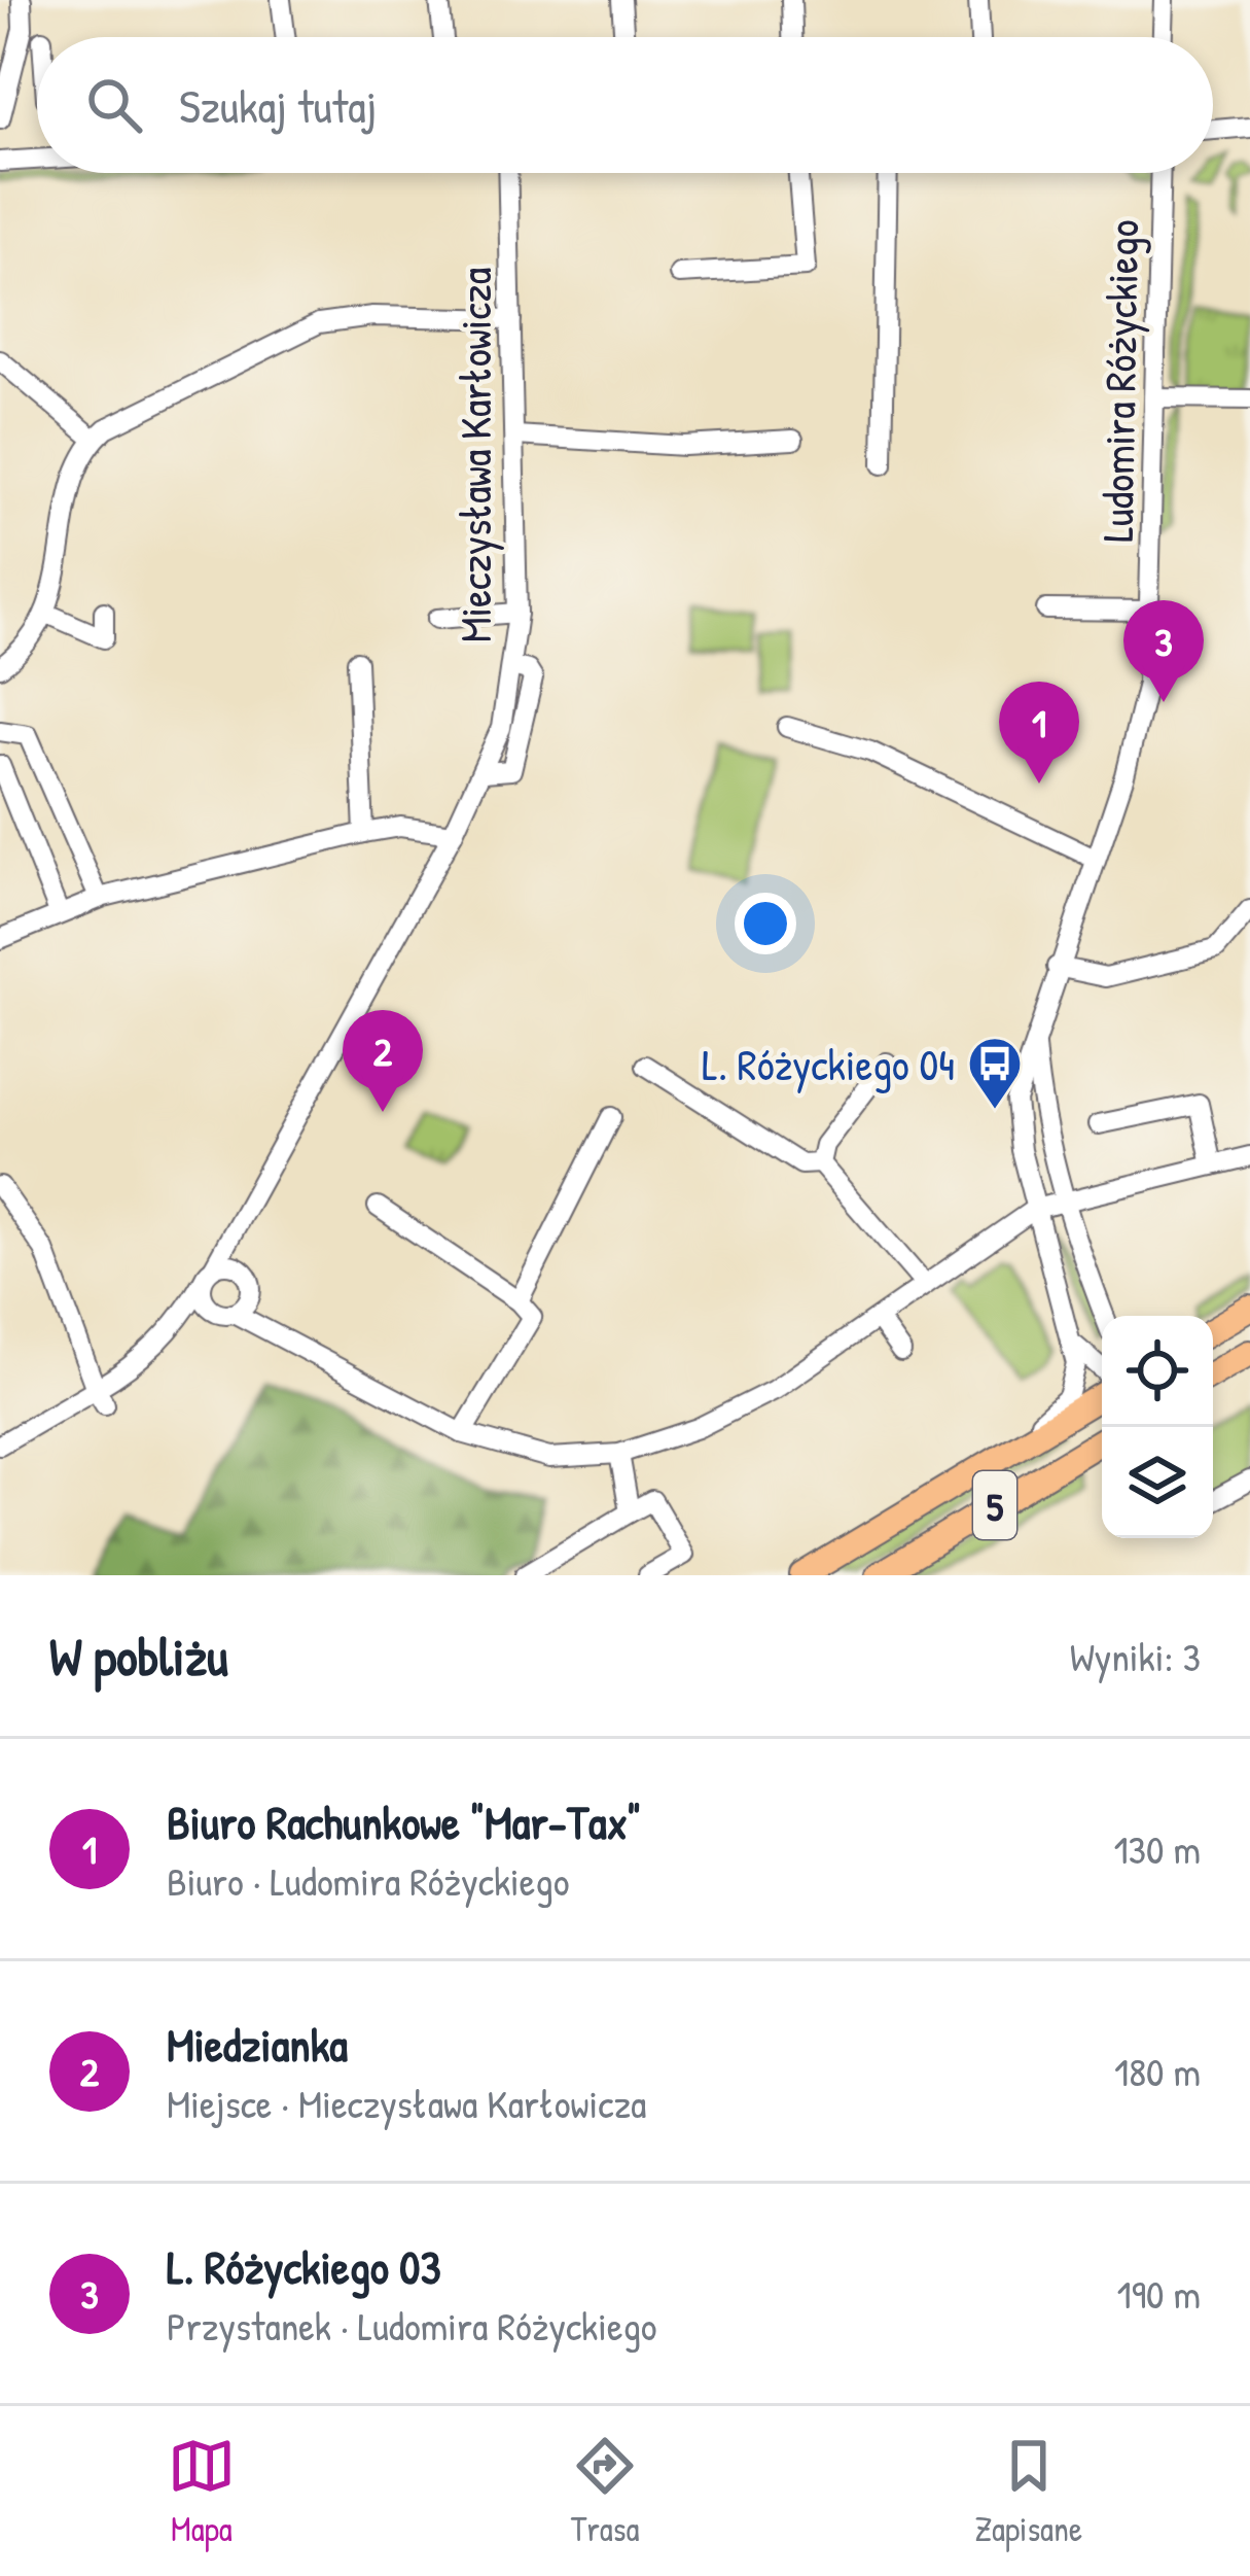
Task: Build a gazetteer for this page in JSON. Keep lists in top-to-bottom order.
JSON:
{
  "streets": {
    "main road": ["5"],
    "street": ["Ludomira Różyckiego", "Mieczysława Karłowicza"]
  },
  "places": {
    "bus stop": ["L. Różyckiego 04"]
  },
  "page": {
    "search": "Szukaj tutaj",
    "pins": ["3", "1", "2"],
    "heading": ["W pobliżu", "Wyniki: 3"],
    "list": [
      {
        "mark": "1",
        "name": "Biuro Rachunkowe \"Mar-Tax\"",
        "note": "Biuro · Ludomira Różyckiego",
        "value": "130 m"
      },
      {
        "mark": "2",
        "name": "Miedzianka",
        "note": "Miejsce · Mieczysława Karłowicza",
        "value": "180 m"
      },
      {
        "mark": "3",
        "name": "L. Różyckiego 03",
        "note": "Przystanek · Ludomira Różyckiego",
        "value": "190 m"
      }
    ],
    "nav": ["Mapa", "Trasa", "Zapisane"]
  }
}
